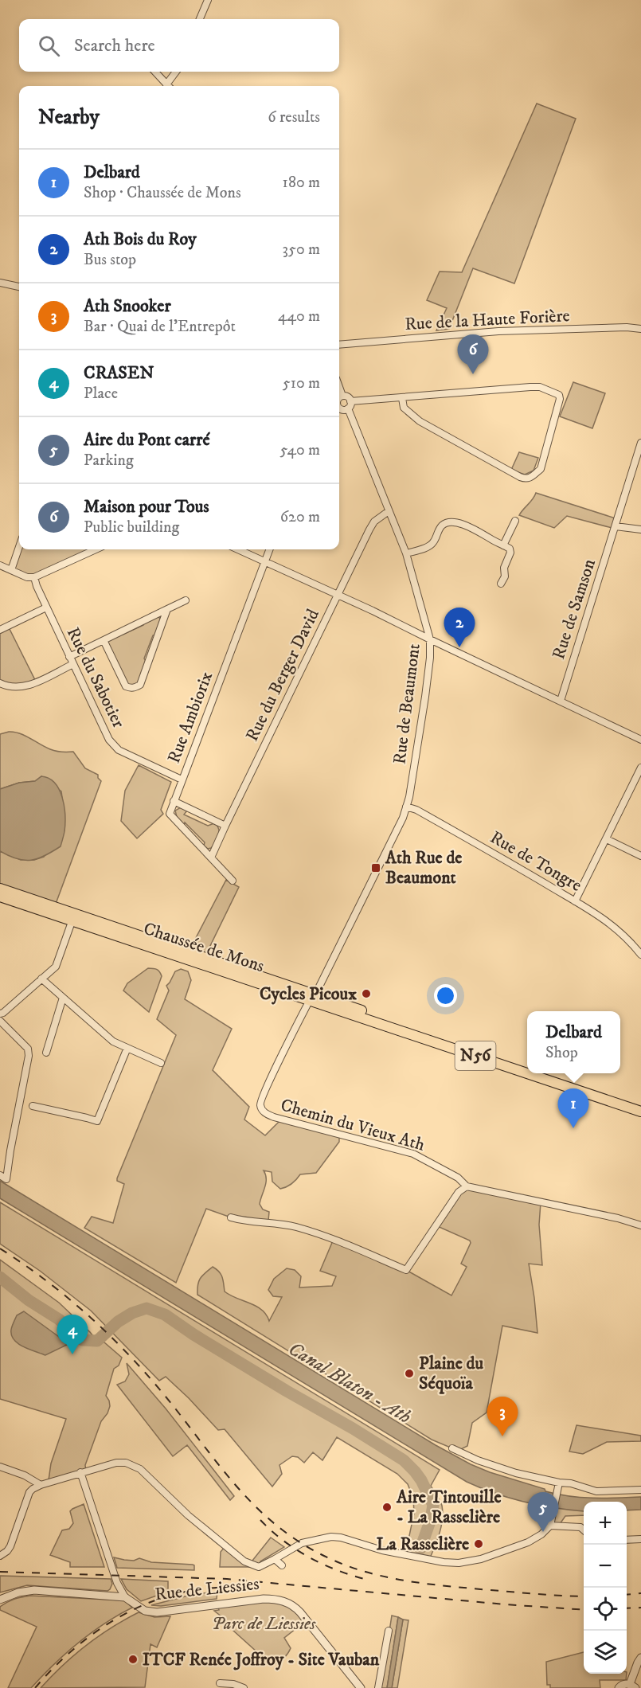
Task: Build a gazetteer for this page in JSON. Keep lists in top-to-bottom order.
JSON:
{
  "streets": {
    "main road": ["Chaussée de Mons", "N56"],
    "street": [
      "Rue de la Haute Forière",
      "Rue de Samson",
      "Rue du Berger David",
      "Rue du Sabotier",
      "Rue de Beaumont",
      "Rue Ambiorix",
      "Rue de Tongre",
      "Chemin du Vieux Ath",
      "Rue de Liessies"
    ]
  },
  "crossings": [
    ["Rue du Berger David", "Rue de Beaumont"],
    ["Rue du Berger David", "Rue Ambiorix"],
    ["Rue du Sabotier", "Rue Ambiorix"],
    ["Rue de Beaumont", "Rue de Tongre"],
    ["Rue de Beaumont", "Chaussée de Mons"],
    ["Rue de Beaumont", "Chemin du Vieux Ath"],
    ["Chaussée de Mons", "Chemin du Vieux Ath"]
  ],
  "water": ["Canal Blaton - Ath"],
  "parks": ["Parc de Liessies"],
  "places": {
    "transit": ["Ath Rue de Beaumont"],
    "other": [
      "Cycles Picoux",
      "Plaine du Séquoïa",
      "Aire Tintouille - La Rasselière",
      "La Rasselière",
      "ITCF Renée Joffroy - Site Vauban"
    ]
  },
  "page": {
    "search": "Search here",
    "heading": ["Nearby", "6 results"],
    "list": [
      {
        "mark": "1",
        "name": "Delbard",
        "note": "Shop · Chaussée de Mons",
        "value": "180 m"
      },
      {
        "mark": "2",
        "name": "Ath Bois du Roy",
        "note": "Bus stop",
        "value": "350 m"
      },
      {
        "mark": "3",
        "name": "Ath Snooker",
        "note": "Bar · Quai de l'Entrepôt",
        "value": "440 m"
      },
      {
        "mark": "4",
        "name": "CRASEN",
        "note": "Place",
        "value": "510 m"
      },
      {
        "mark": "5",
        "name": "Aire du Pont carré",
        "note": "Parking",
        "value": "540 m"
      },
      {
        "mark": "6",
        "name": "Maison pour Tous",
        "note": "Public building",
        "value": "620 m"
      }
    ],
    "pins": [
      "6",
      "2",
      "1",
      "4",
      "3",
      "5"
    ],
    "popup": ["Delbard", "Shop"],
    "map_buttons": ["+", "−"]
  }
}
